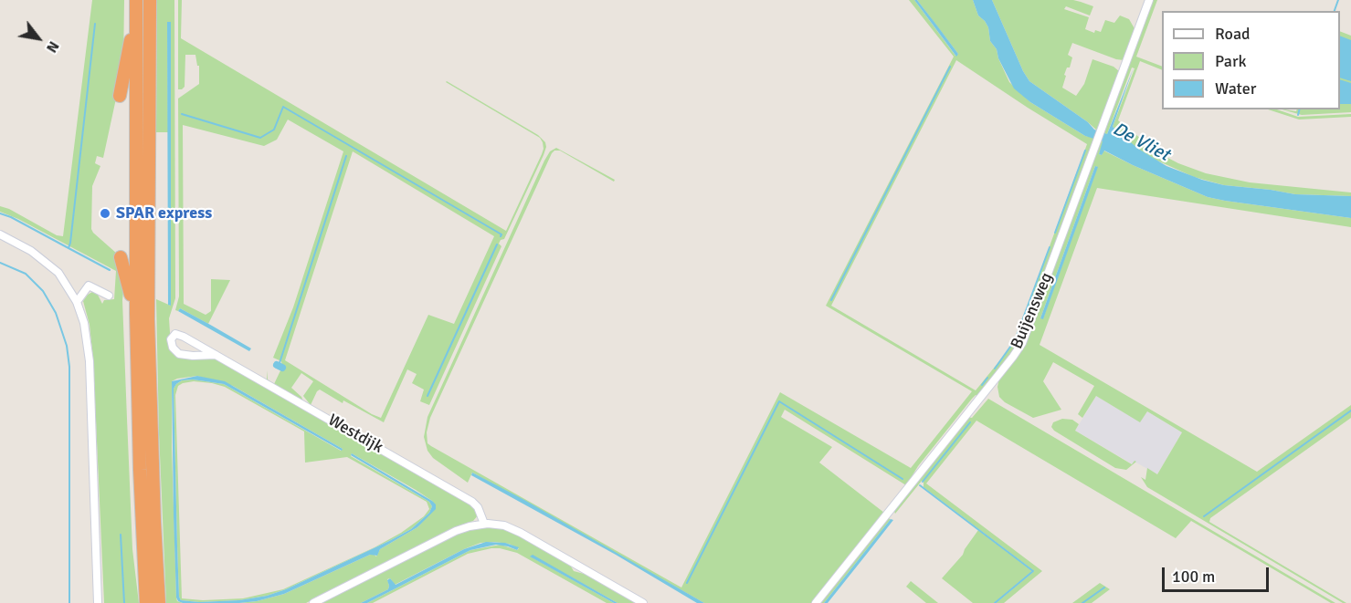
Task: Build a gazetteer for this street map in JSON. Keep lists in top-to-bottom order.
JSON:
{
  "streets": {
    "street": ["Buijensweg", "Westdijk"]
  },
  "water": ["De Vliet"],
  "places": ["SPAR express"],
  "legend": ["Road", "Park", "Water"],
  "scale_bar": "100 m",
  "north": "bottom right"
}
